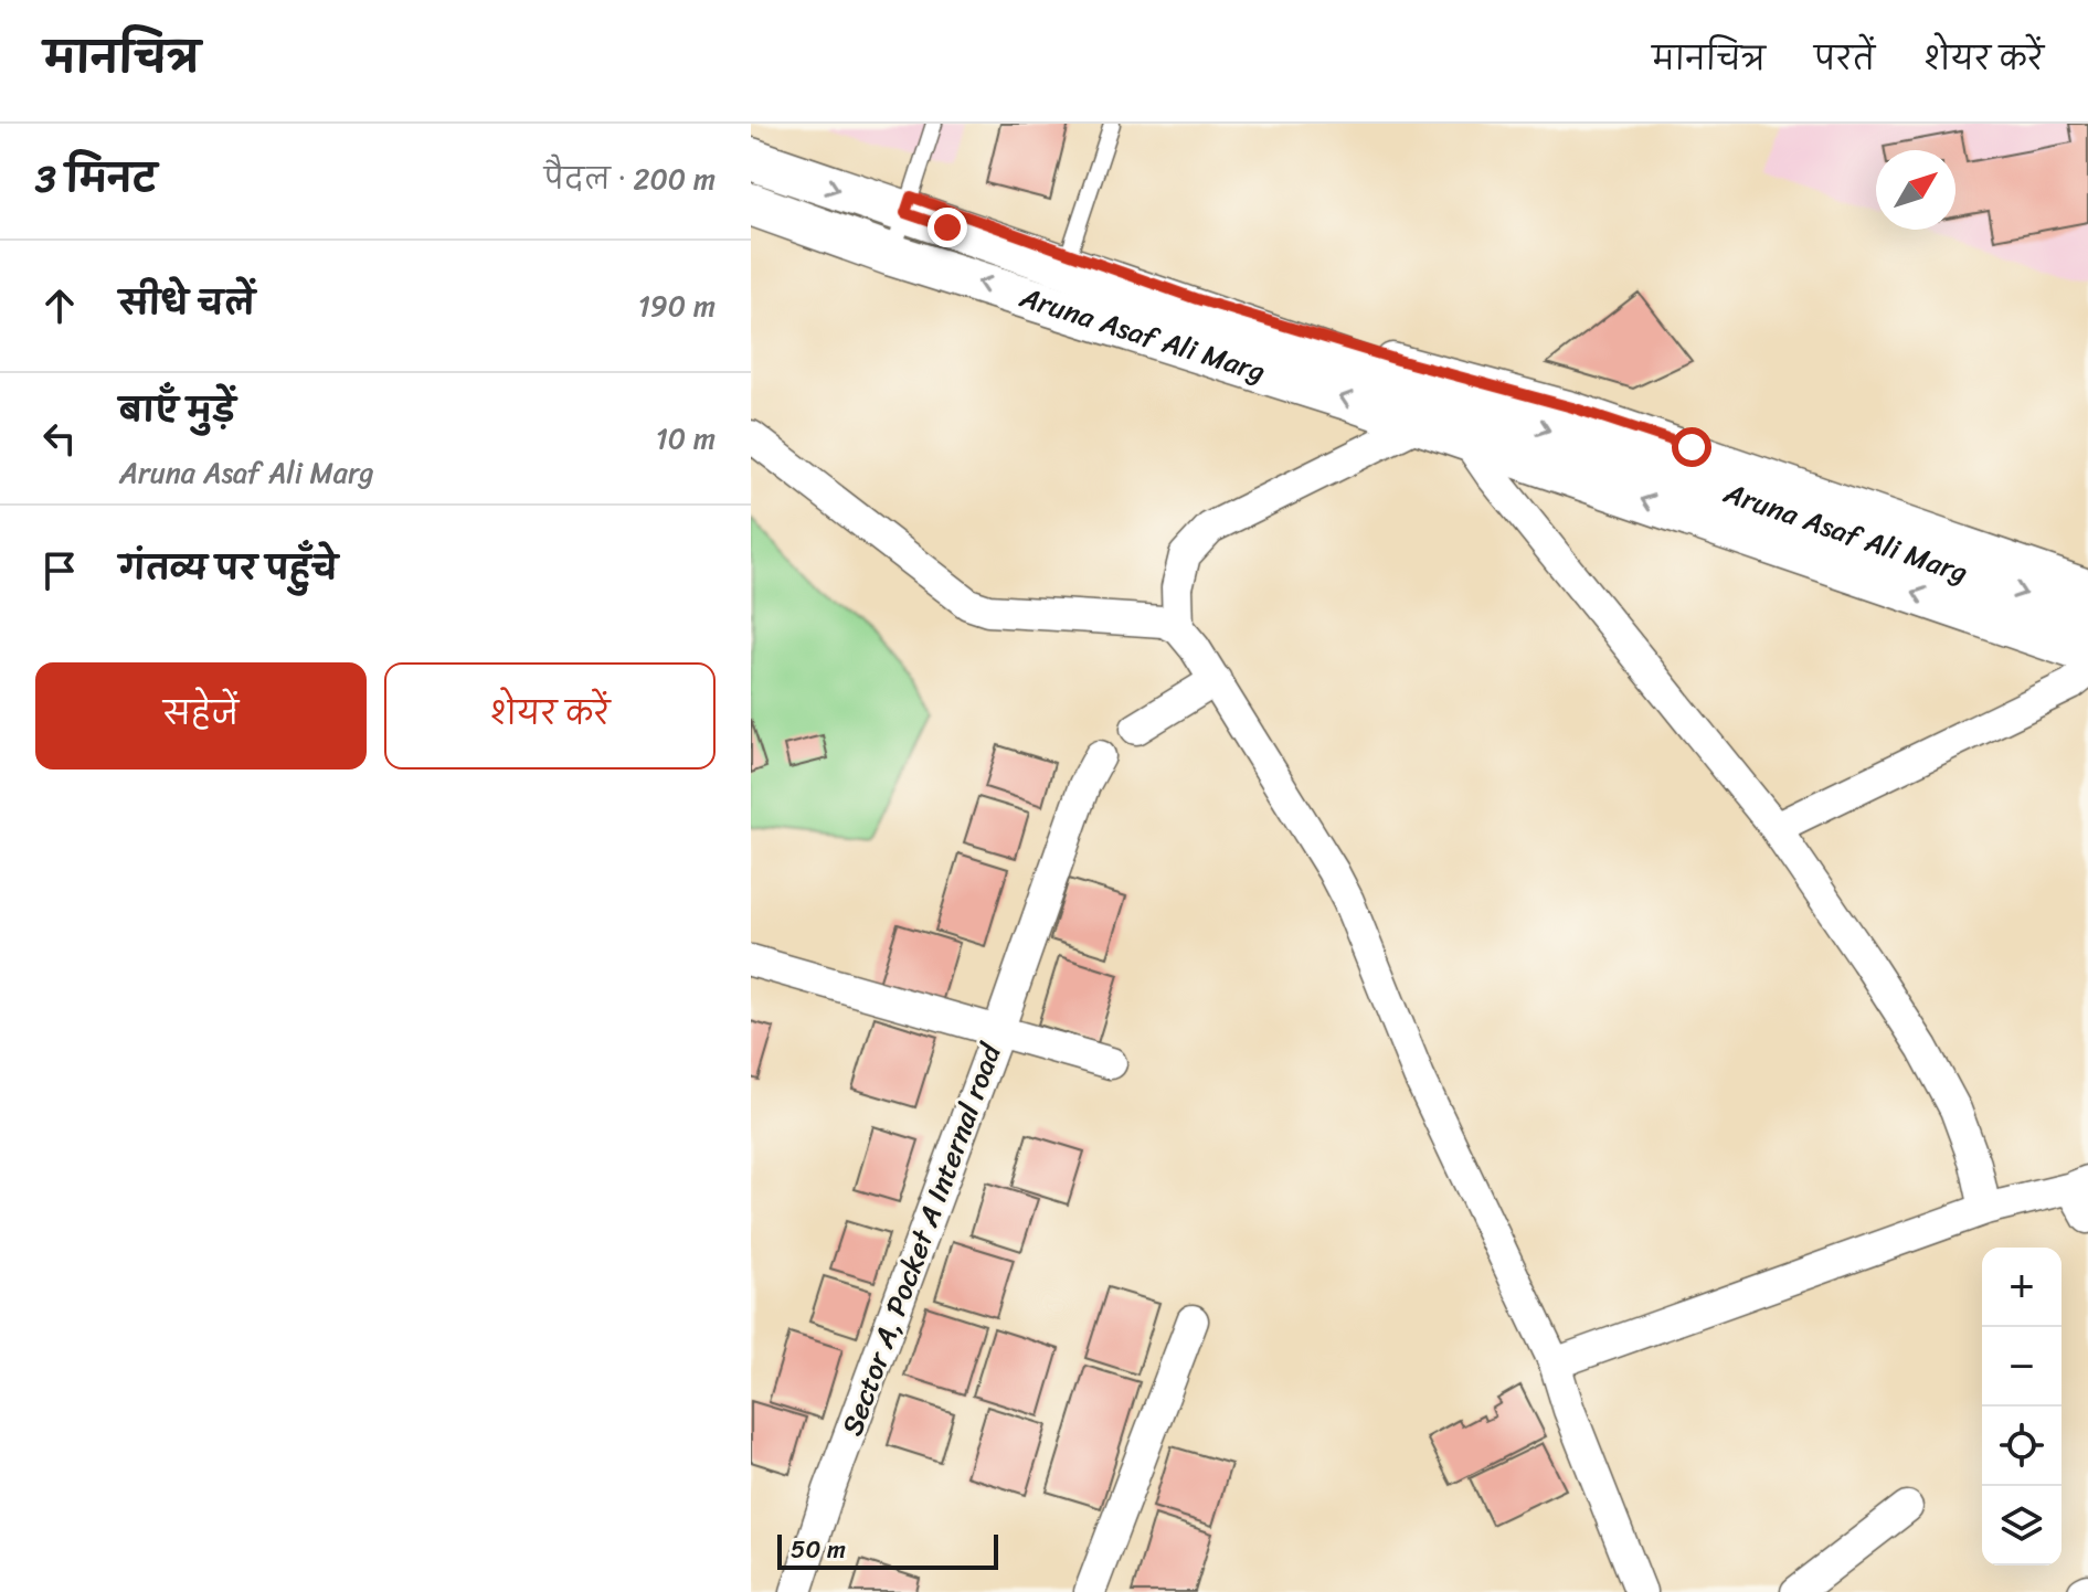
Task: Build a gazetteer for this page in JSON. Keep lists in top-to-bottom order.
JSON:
{
  "streets": {
    "main road": ["Aruna Asaf Ali Marg"],
    "street": ["Sector A, Pocket A Internal road"]
  },
  "scale_bar": "50 m",
  "north": "top right",
  "page": {
    "header": "मानचित्र",
    "nav": ["मानचित्र", "परतें", "शेयर करें"],
    "heading": ["3 मिनट", "पैदल · 200 m"],
    "list": [
      ["सीधे चलें", "190 m"],
      ["बाएँ मुड़ें", "Aruna Asaf Ali Marg", "10 m"],
      "गंतव्य पर पहुँचे"
    ],
    "buttons": ["सहेजें", "शेयर करें"],
    "map_buttons": ["+", "−"],
    "scale": "50 m"
  }
}
